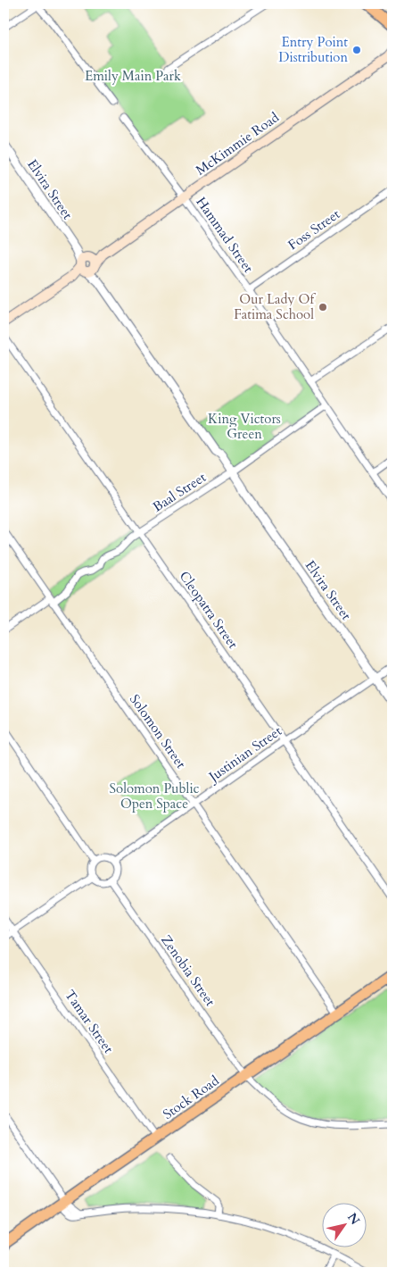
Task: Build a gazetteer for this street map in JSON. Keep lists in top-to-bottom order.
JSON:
{
  "streets": {
    "main road": ["McKimmie Road", "Stock Road"],
    "street": [
      "Elvira Street",
      "Foss Street",
      "Hammad Street",
      "Baal Street",
      "Cleopatra Street",
      "Solomon Street",
      "Justinian Street",
      "Zenobia Street",
      "Tamar Street"
    ]
  },
  "crossings": [
    ["McKimmie Road", "Elvira Street"],
    ["McKimmie Road", "Hammad Street"],
    ["Elvira Street", "Baal Street"],
    ["Elvira Street", "Justinian Street"],
    ["Foss Street", "Hammad Street"],
    ["Hammad Street", "Baal Street"],
    ["Baal Street", "Cleopatra Street"],
    ["Baal Street", "Solomon Street"],
    ["Cleopatra Street", "Justinian Street"],
    ["Solomon Street", "Justinian Street"],
    ["Solomon Street", "Stock Road"],
    ["Justinian Street", "Zenobia Street"],
    ["Zenobia Street", "Stock Road"],
    ["Tamar Street", "Stock Road"]
  ],
  "parks": ["Emily Main Park", "King Victors Green", "Solomon Public Open Space"],
  "places": ["Entry Point Distribution", "Our Lady Of Fatima School"],
  "north": "top right"
}
